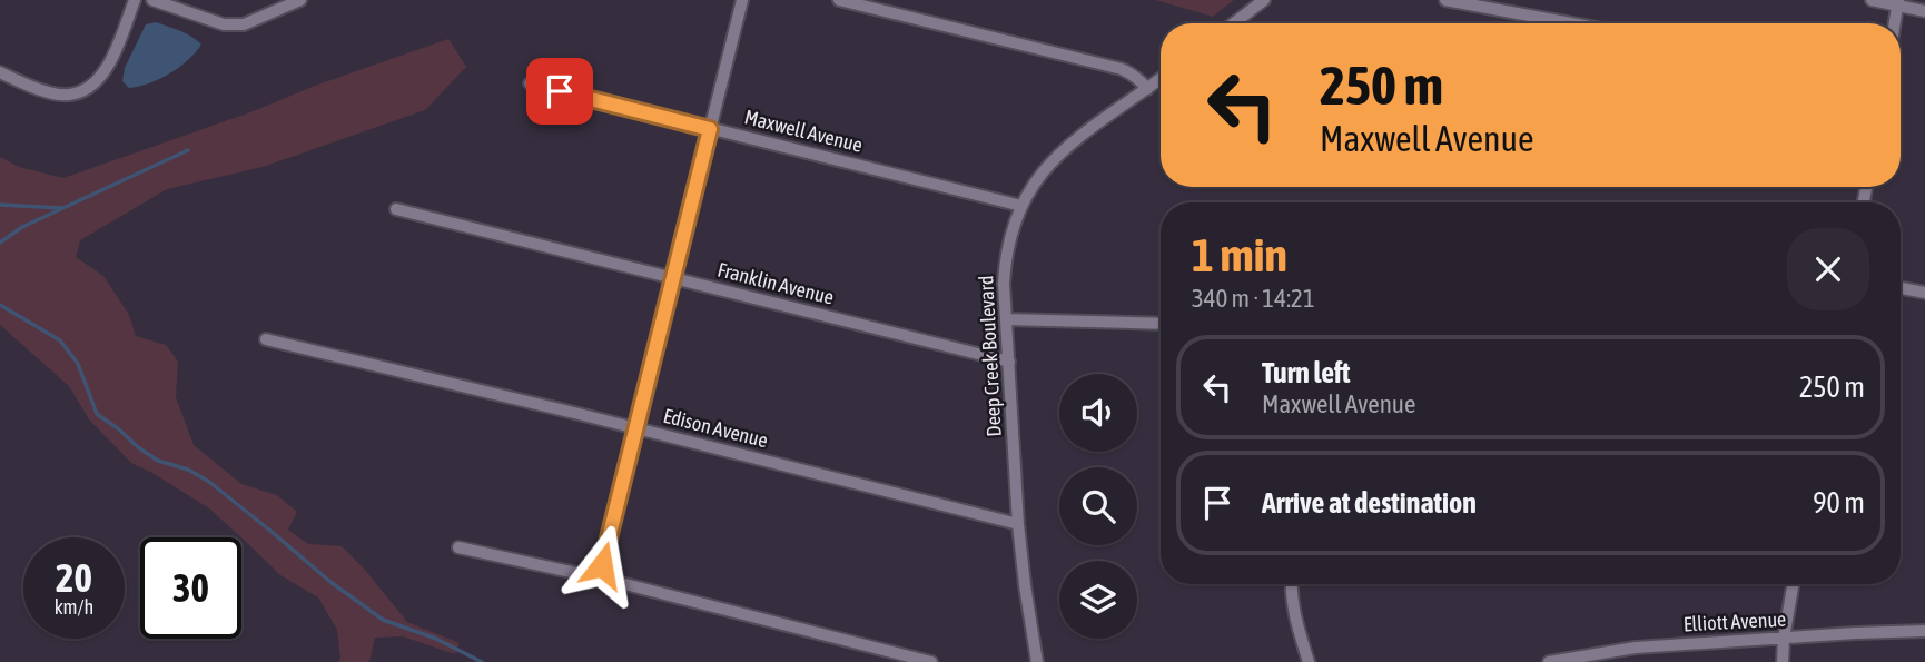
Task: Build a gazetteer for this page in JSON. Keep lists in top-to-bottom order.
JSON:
{
  "streets": {
    "street": [
      "Maxwell Avenue",
      "Franklin Avenue",
      "Deep Creek Boulevard",
      "Edison Avenue",
      "Elliott Avenue"
    ]
  },
  "crossings": [
    ["Maxwell Avenue", "Deep Creek Boulevard"],
    ["Franklin Avenue", "Deep Creek Boulevard"],
    ["Deep Creek Boulevard", "Edison Avenue"]
  ],
  "page": {
    "turn": ["250 m", "Maxwell Avenue"],
    "heading": ["1 min", "340 m · 14:21"],
    "list": [
      {
        "name": "Turn left",
        "note": "Maxwell Avenue",
        "value": "250 m"
      },
      {
        "name": "Arrive at destination",
        "value": "90 m"
      }
    ],
    "speed": "20 km/h",
    "limit": "30"
  }
}
